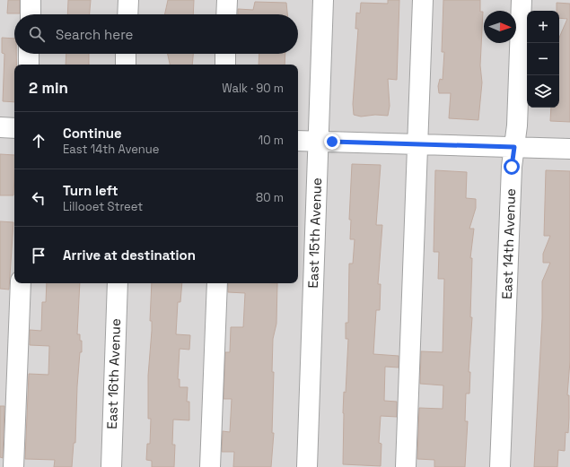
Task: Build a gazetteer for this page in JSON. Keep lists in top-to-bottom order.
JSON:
{
  "streets": {
    "street": ["East 15th Avenue", "East 14th Avenue", "East 16th Avenue"]
  },
  "north": "right",
  "page": {
    "map_buttons": ["+", "−"],
    "search": "Search here",
    "heading": ["2 min", "Walk · 90 m"],
    "list": [
      ["Continue", "East 14th Avenue", "10 m"],
      ["Turn left", "Lillooet Street", "80 m"],
      "Arrive at destination"
    ]
  }
}
